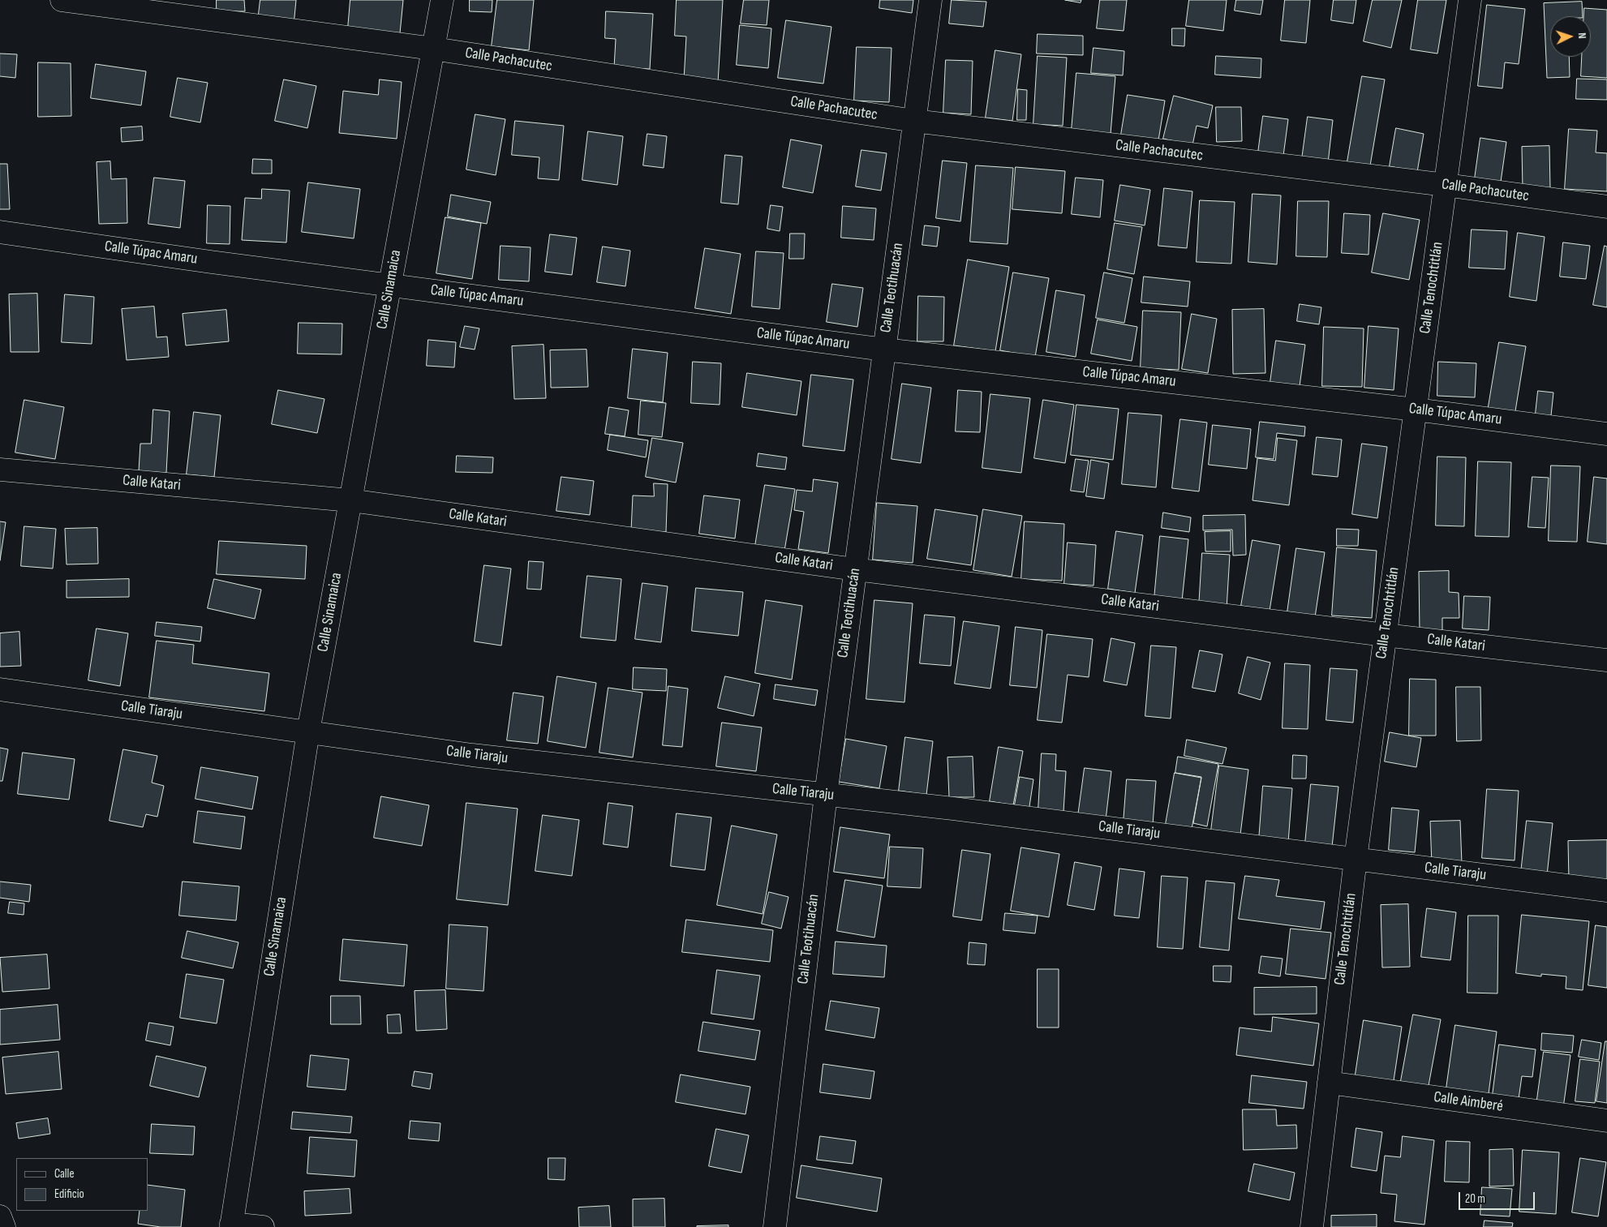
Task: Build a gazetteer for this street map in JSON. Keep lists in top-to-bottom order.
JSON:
{
  "streets": {
    "street": [
      "Calle Pachacutec",
      "Calle Túpac Amaru",
      "Calle Teotihuacán",
      "Calle Tenochtitlán",
      "Calle Sinamaica",
      "Calle Katari",
      "Calle Tiaraju",
      "Calle Aimberé"
    ]
  },
  "crossings": [
    ["Calle Pachacutec", "Calle Teotihuacán"],
    ["Calle Pachacutec", "Calle Tenochtitlán"],
    ["Calle Pachacutec", "Calle Sinamaica"],
    ["Calle Túpac Amaru", "Calle Teotihuacán"],
    ["Calle Túpac Amaru", "Calle Tenochtitlán"],
    ["Calle Túpac Amaru", "Calle Sinamaica"],
    ["Calle Teotihuacán", "Calle Katari"],
    ["Calle Teotihuacán", "Calle Tiaraju"],
    ["Calle Tenochtitlán", "Calle Katari"],
    ["Calle Tenochtitlán", "Calle Tiaraju"],
    ["Calle Tenochtitlán", "Calle Aimberé"],
    ["Calle Sinamaica", "Calle Katari"],
    ["Calle Sinamaica", "Calle Tiaraju"]
  ],
  "legend": ["Calle", "Edificio"],
  "scale_bar": "20 m",
  "north": "right"
}
